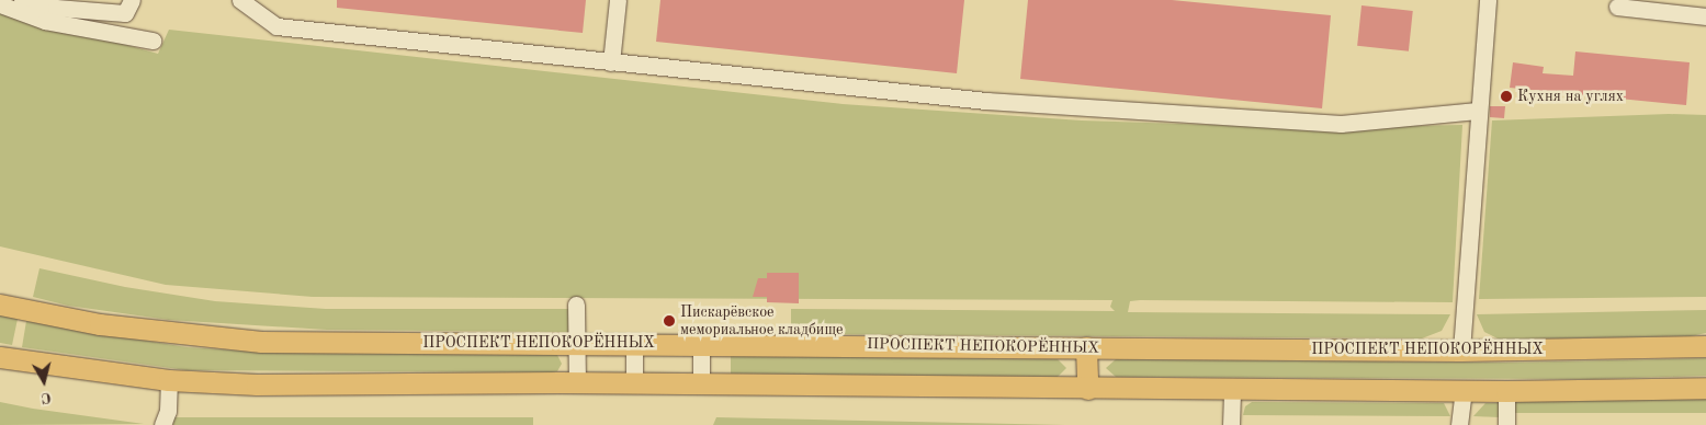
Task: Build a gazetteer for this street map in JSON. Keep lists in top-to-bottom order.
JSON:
{
  "streets": {
    "main road": ["ПРОСПЕКТ НЕПОКОРЁННЫХ"]
  },
  "places": ["Кухня на углях", "Пискарёвское мемориальное кладбище"],
  "north": "bottom"
}
